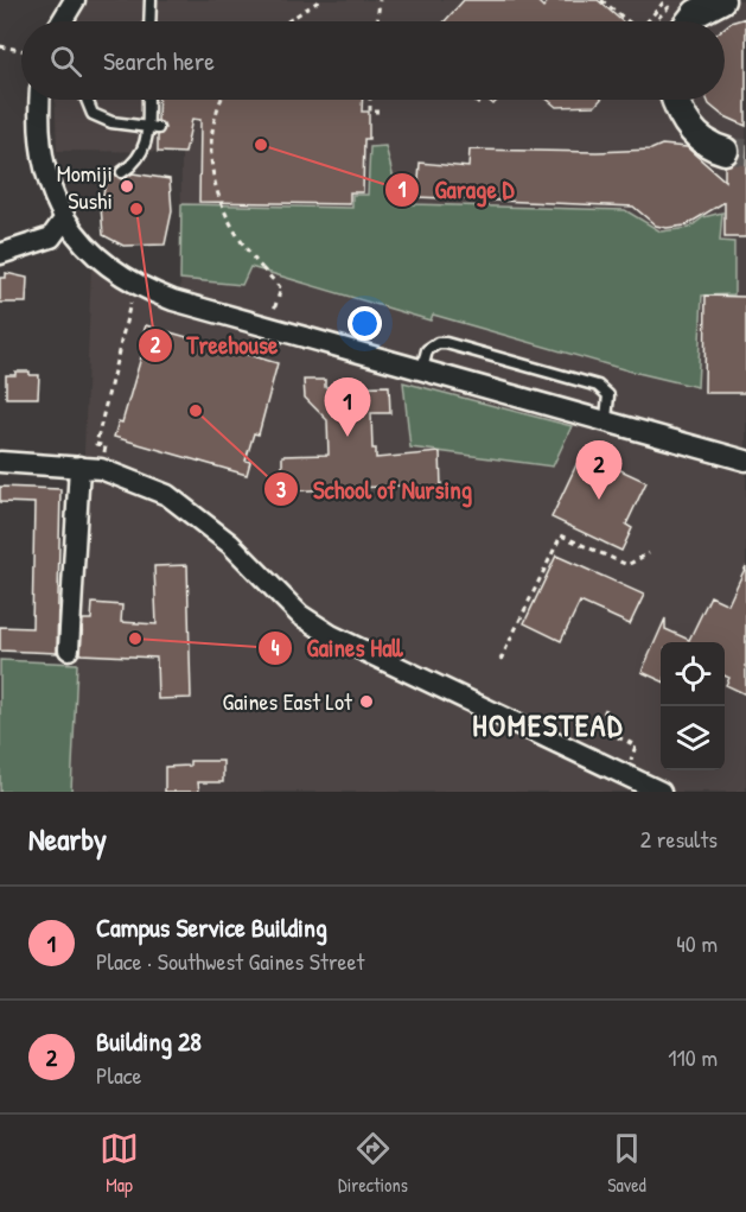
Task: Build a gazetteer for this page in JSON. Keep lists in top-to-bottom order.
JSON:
{
  "districts": ["HOMESTEAD"],
  "places": [
    "Garage D",
    "Momiji Sushi",
    "Treehouse",
    "School of Nursing",
    "Gaines Hall",
    "Gaines East Lot"
  ],
  "page": {
    "search": "Search here",
    "pins": ["1", "2"],
    "heading": ["Nearby", "2 results"],
    "list": [
      {
        "mark": "1",
        "name": "Campus Service Building",
        "note": "Place · Southwest Gaines Street",
        "value": "40 m"
      },
      {
        "mark": "2",
        "name": "Building 28",
        "note": "Place",
        "value": "110 m"
      }
    ],
    "nav": ["Map", "Directions", "Saved"]
  }
}
